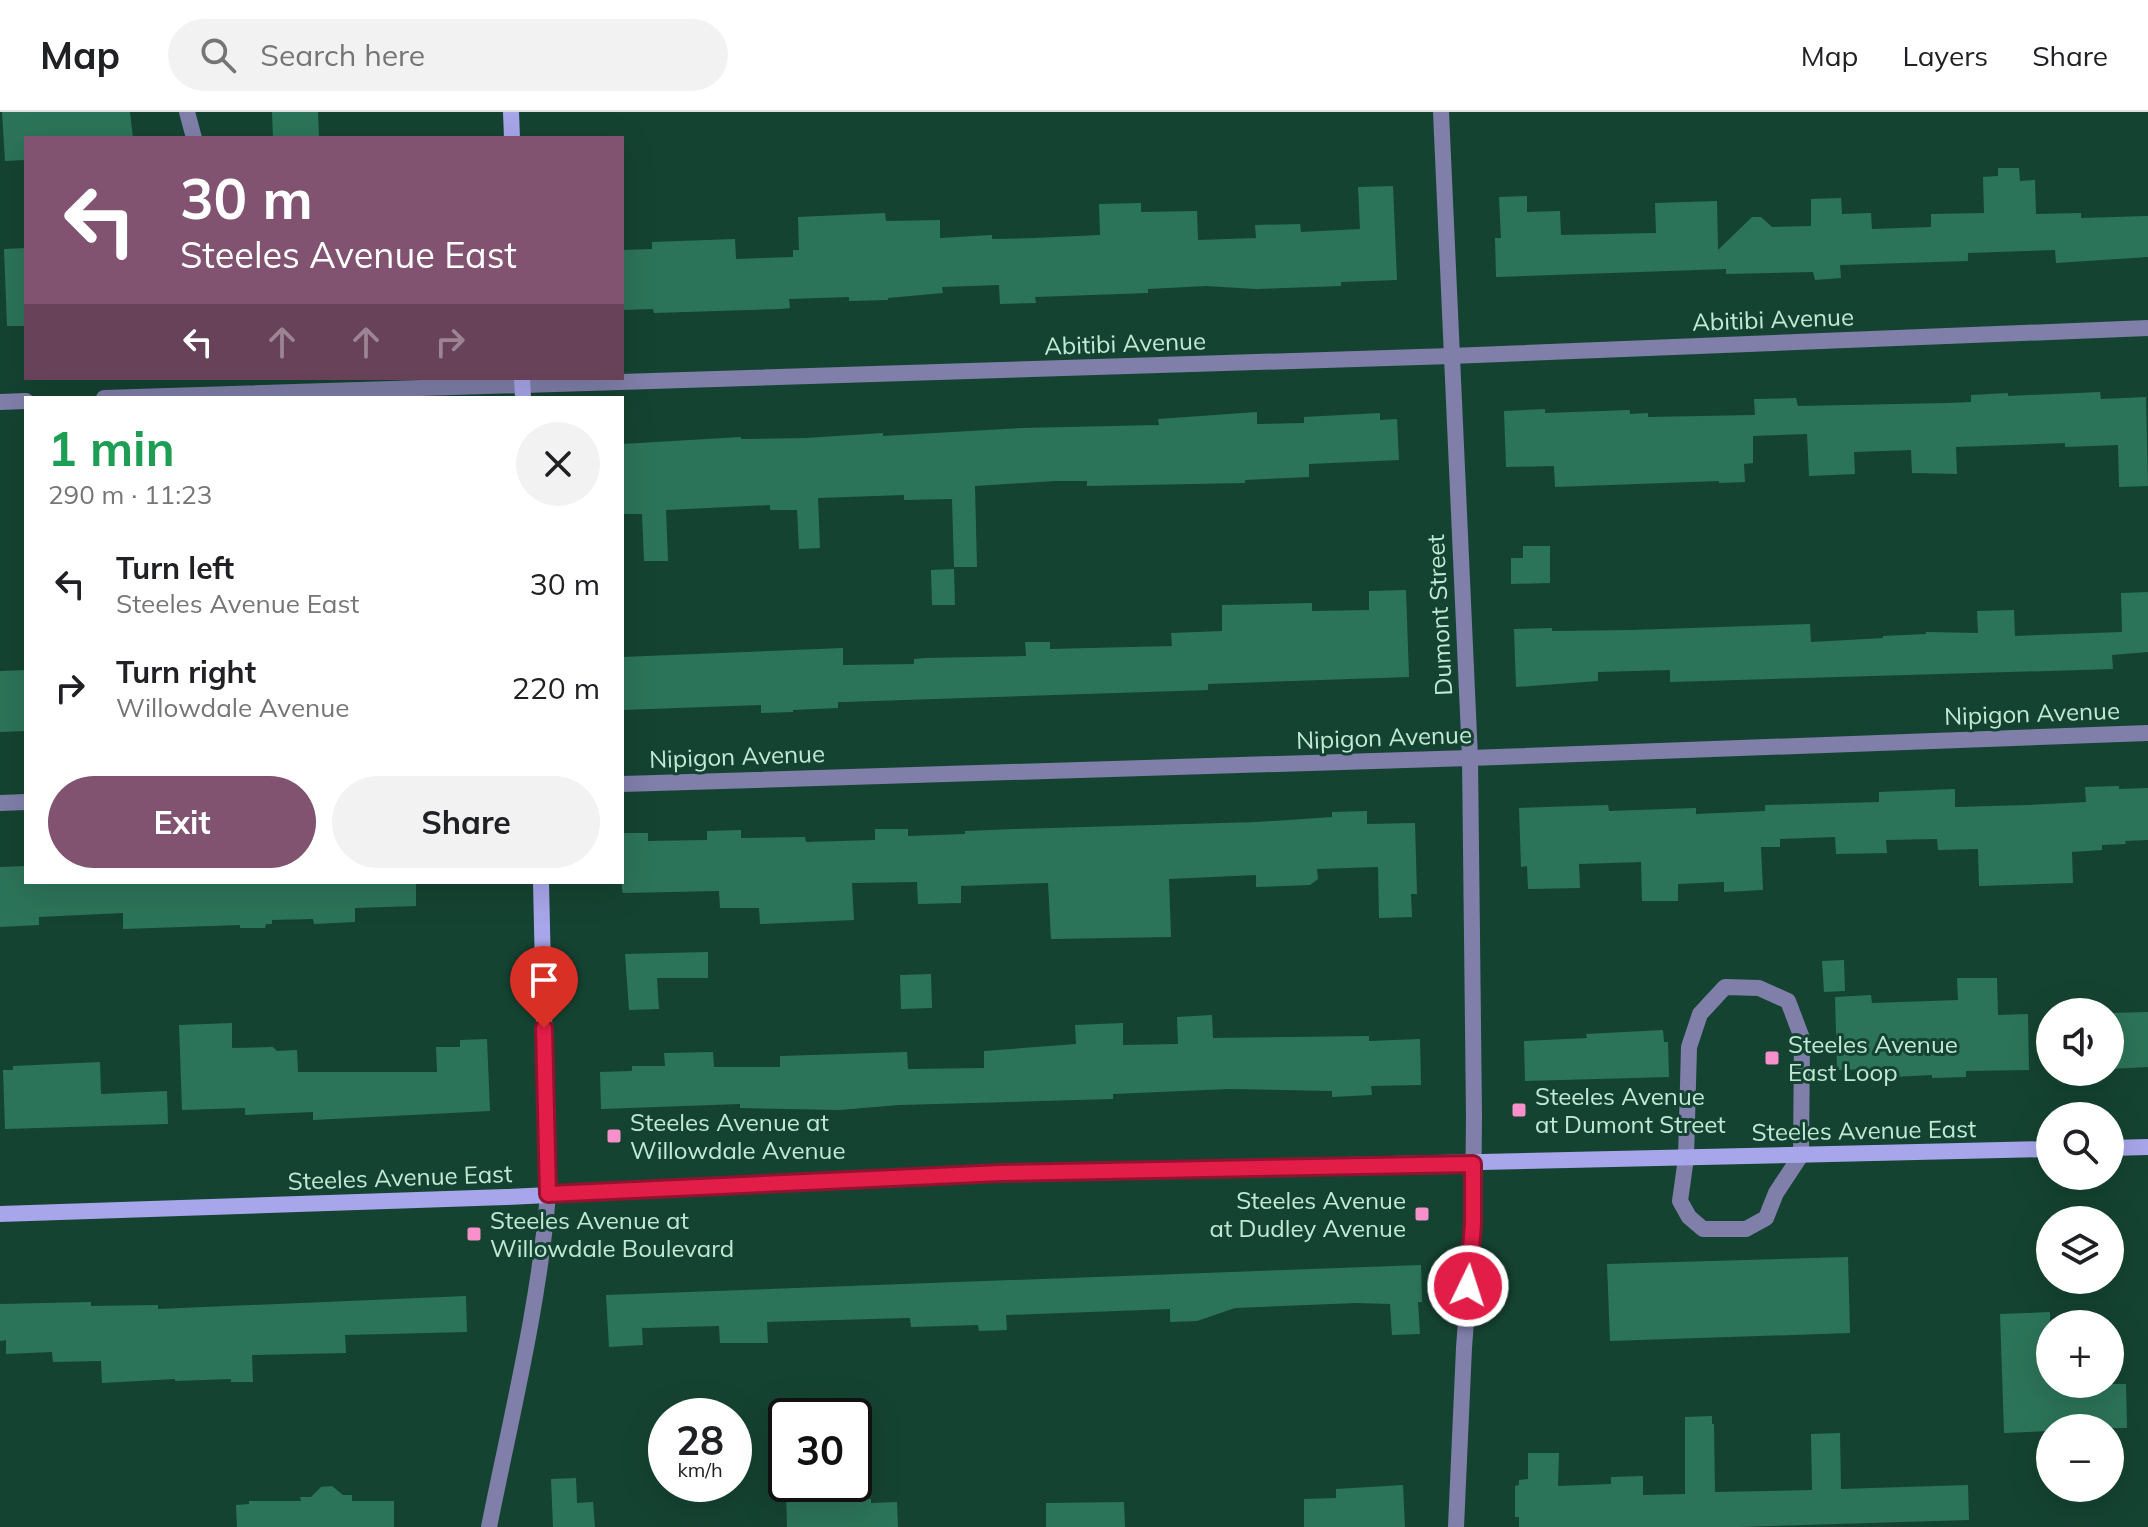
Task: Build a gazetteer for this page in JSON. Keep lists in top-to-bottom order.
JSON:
{
  "streets": {
    "main road": ["Steeles Avenue East"],
    "street": ["Abitibi Avenue", "Dumont Street", "Nipigon Avenue"]
  },
  "crossings": [
    ["Abitibi Avenue", "Dumont Street"],
    ["Dumont Street", "Nipigon Avenue"],
    ["Dumont Street", "Steeles Avenue East"]
  ],
  "places": {
    "transit": [
      "Steeles Avenue East Loop",
      "Steeles Avenue at Dumont Street",
      "Steeles Avenue at Willowdale Avenue",
      "Steeles Avenue at Dudley Avenue",
      "Steeles Avenue at Willowdale Boulevard"
    ]
  },
  "page": {
    "header": "Map",
    "search": "Search here",
    "nav": ["Map", "Layers", "Share"],
    "turn": ["30 m", "Steeles Avenue East"],
    "heading": ["1 min", "290 m · 11:23"],
    "list": [
      {
        "name": "Turn left",
        "note": "Steeles Avenue East",
        "value": "30 m"
      },
      {
        "name": "Turn right",
        "note": "Willowdale Avenue",
        "value": "220 m"
      }
    ],
    "buttons": ["Exit", "Share"],
    "map_buttons": ["+", "−"],
    "speed": "28 km/h",
    "limit": "30"
  }
}
